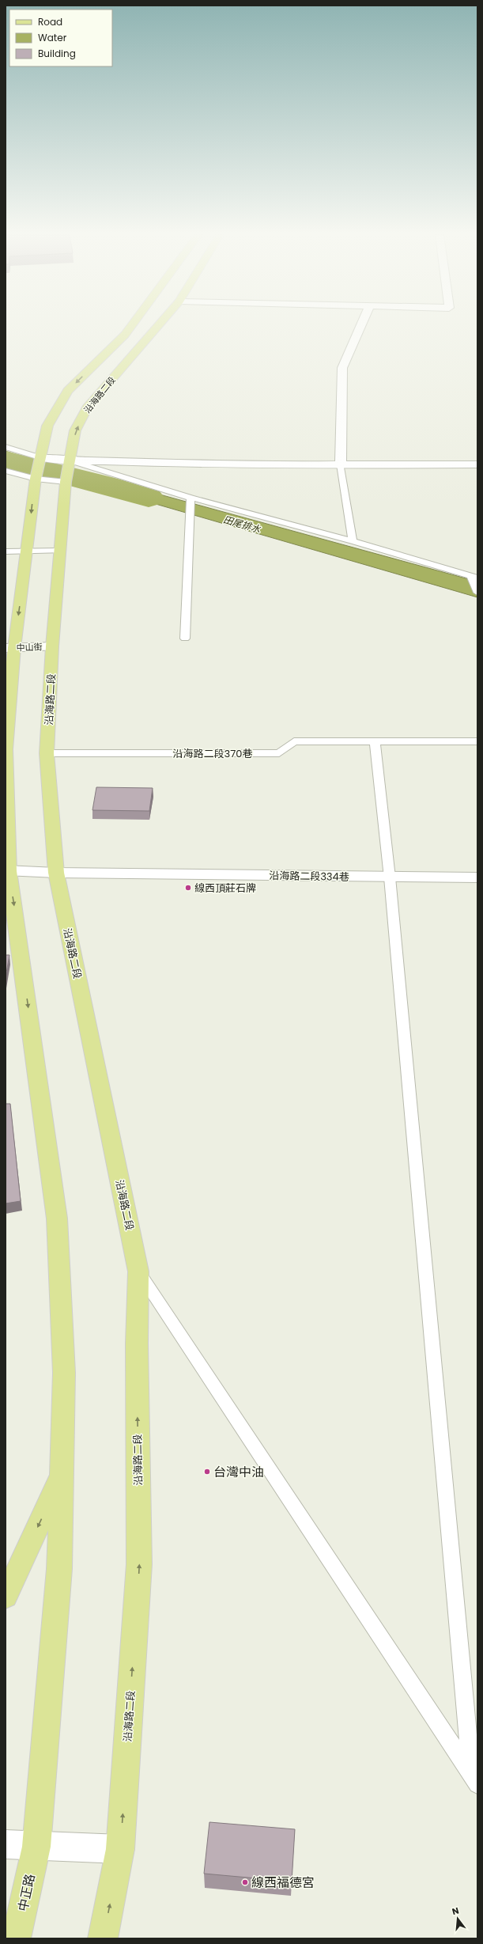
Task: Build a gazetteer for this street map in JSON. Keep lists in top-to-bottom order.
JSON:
{
  "streets": {
    "main road": ["沿海路二段", "中正路"],
    "street": ["中山街", "沿海路二段334巷"],
    "lane": ["沿海路二段370巷"]
  },
  "crossings": [
    ["沿海路二段", "中山街"],
    ["沿海路二段", "沿海路二段370巷"],
    ["沿海路二段", "沿海路二段334巷"]
  ],
  "water": ["田尾排水"],
  "places": ["線西頂莊石牌", "台灣中油", "線西福德宮"],
  "legend": ["Road", "Water", "Building"],
  "north": "top"
}
